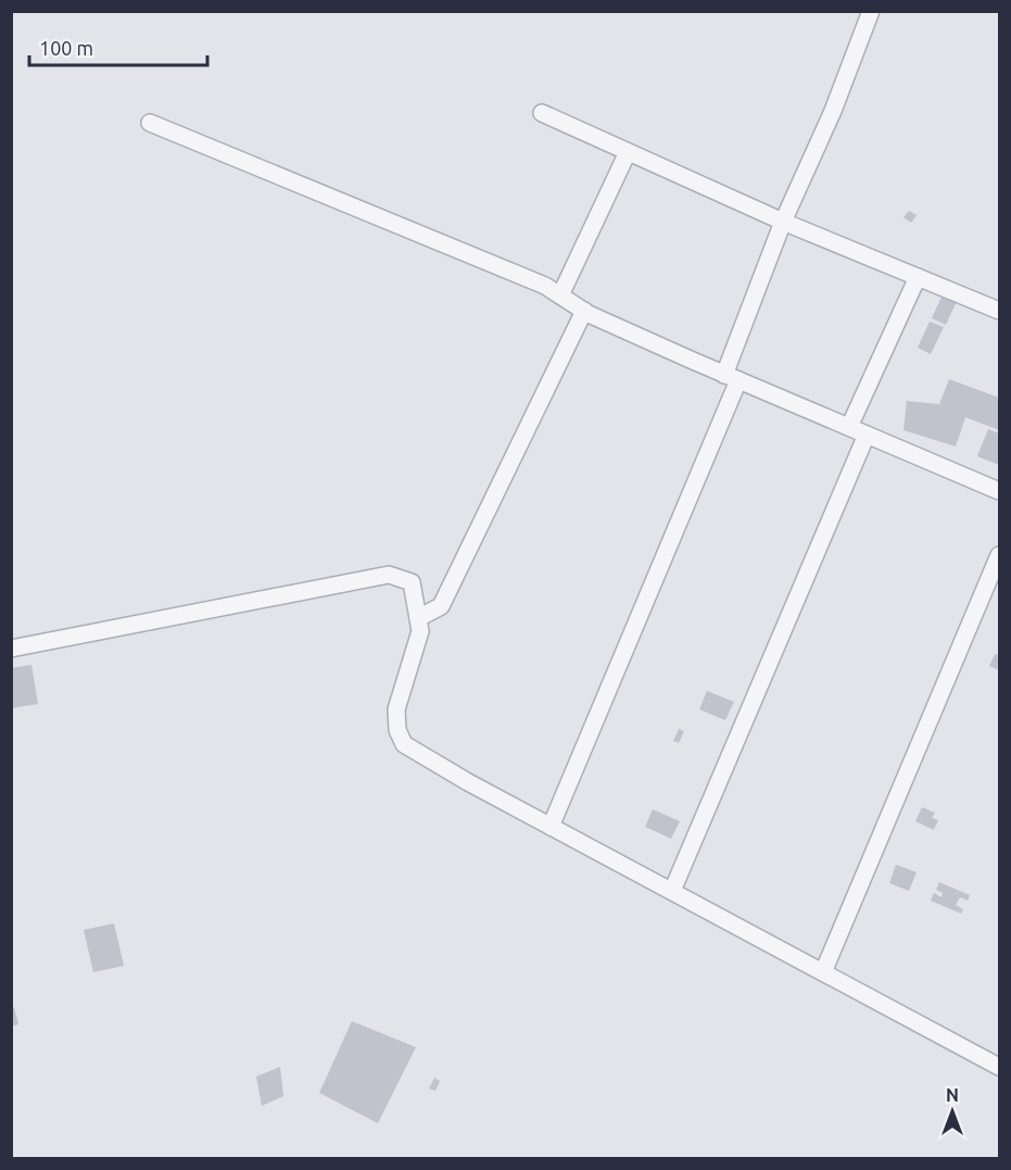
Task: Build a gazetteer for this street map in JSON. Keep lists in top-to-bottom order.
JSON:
{
  "scale_bar": "100 m",
  "north": "top"
}
